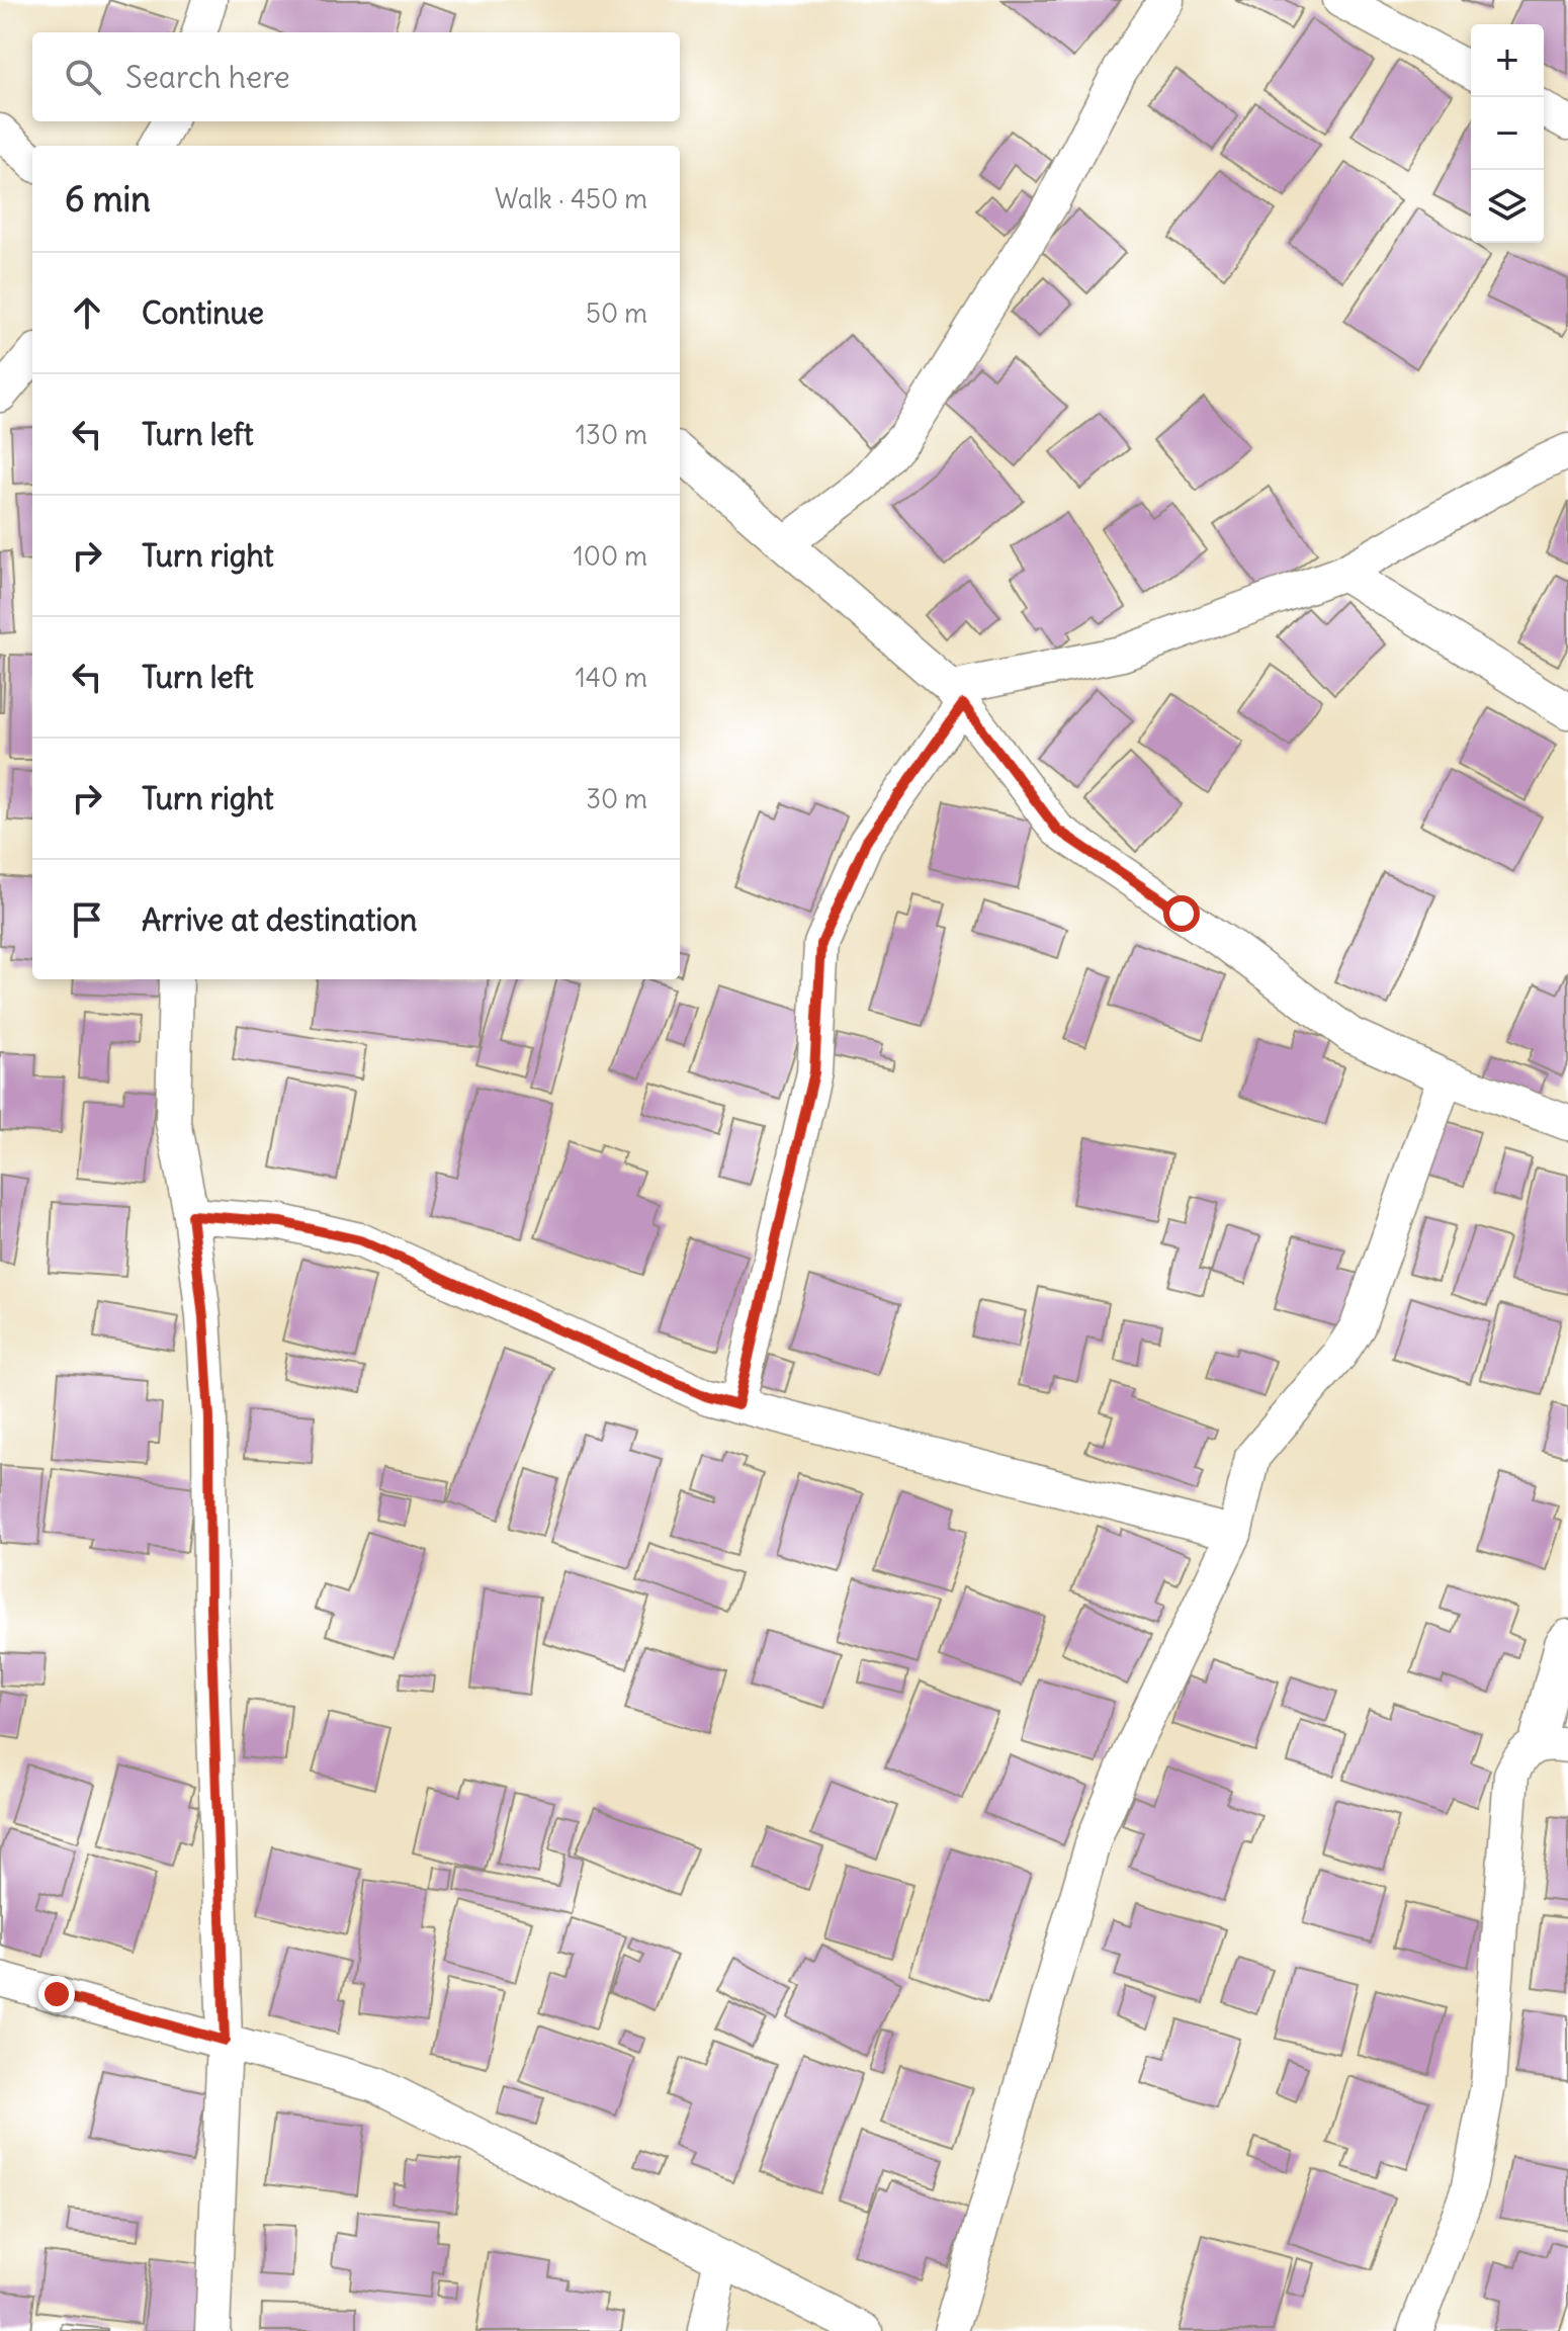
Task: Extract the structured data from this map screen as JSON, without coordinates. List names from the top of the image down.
{
  "page": {
    "map_buttons": ["+", "−"],
    "search": "Search here",
    "heading": ["6 min", "Walk · 450 m"],
    "list": [
      ["Continue", "50 m"],
      ["Turn left", "130 m"],
      ["Turn right", "100 m"],
      ["Turn left", "140 m"],
      ["Turn right", "30 m"],
      "Arrive at destination"
    ]
  }
}
